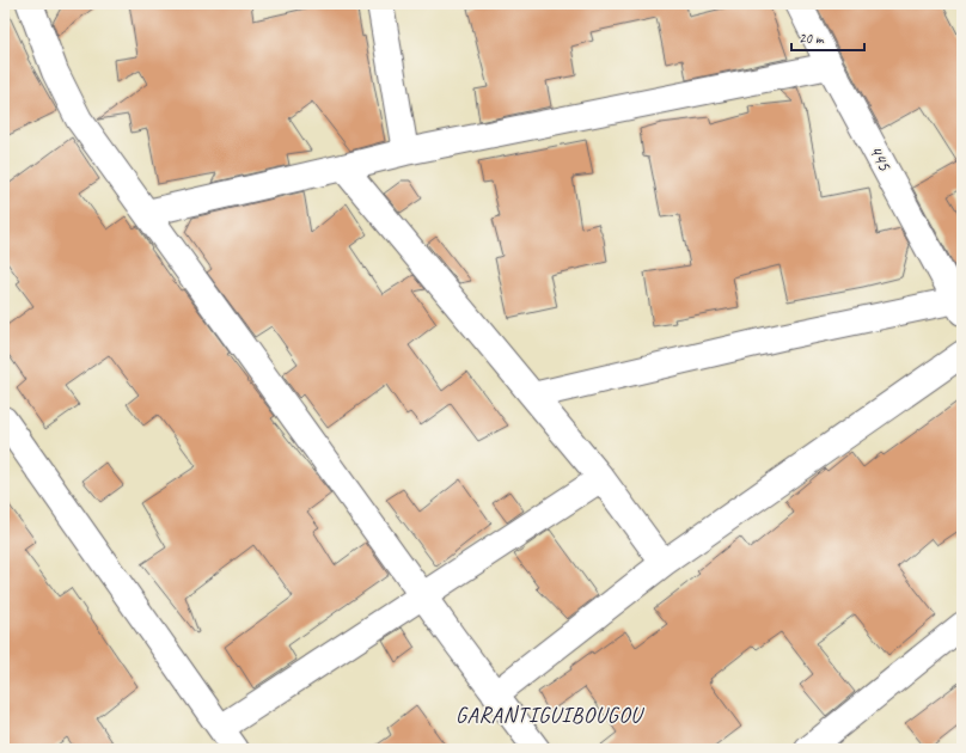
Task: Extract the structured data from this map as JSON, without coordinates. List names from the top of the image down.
{
  "streets": {
    "street": ["445"]
  },
  "districts": ["GARANTIGUIBOUGOU"],
  "scale_bar": "20 m"
}
